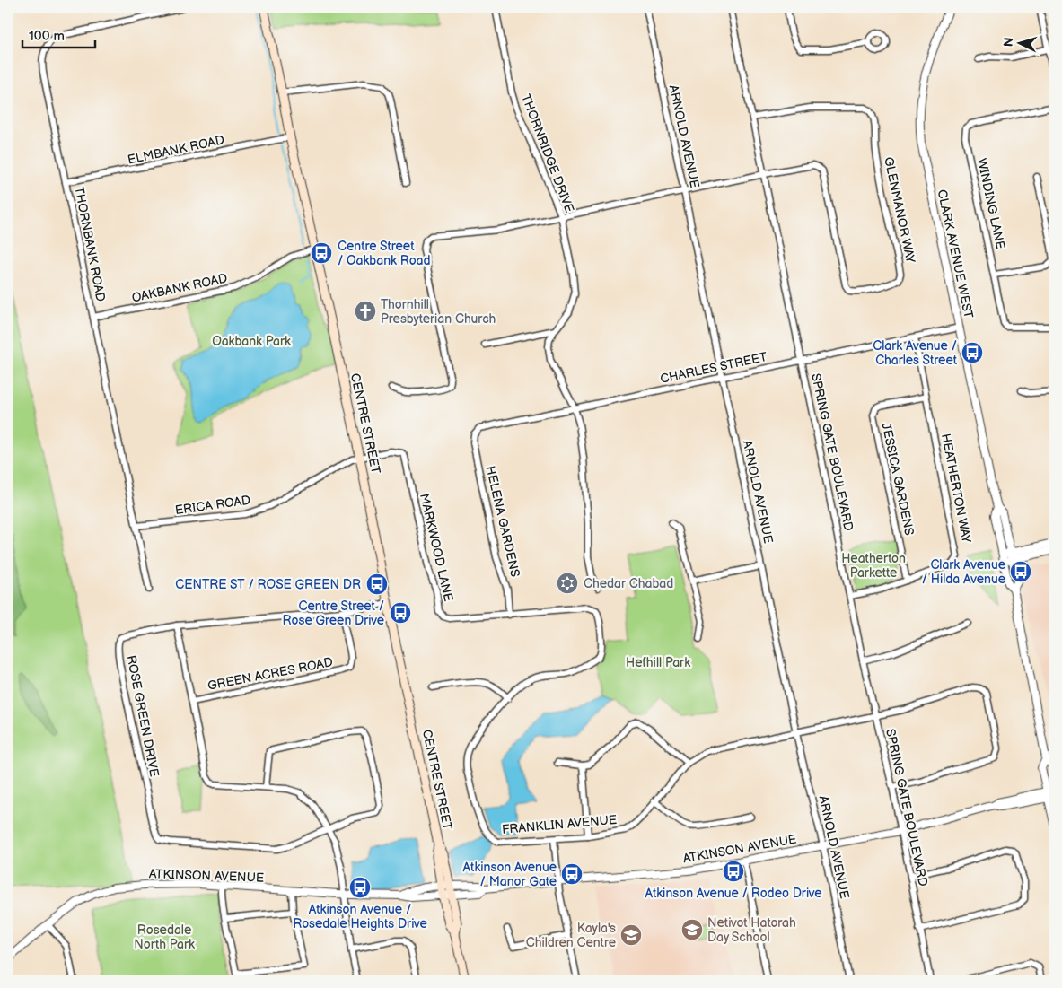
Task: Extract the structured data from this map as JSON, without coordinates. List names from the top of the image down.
{
  "streets": {
    "main road": ["CENTRE STREET"],
    "street": [
      "ARNOLD AVENUE",
      "ELMBANK ROAD",
      "THORNRIDGE DRIVE",
      "WINDING LANE",
      "GLENMANOR WAY",
      "THORNBANK ROAD",
      "CLARK AVENUE WEST",
      "OAKBANK ROAD",
      "CHARLES STREET",
      "SPRING GATE BOULEVARD",
      "JESSICA GARDENS",
      "HEATHERTON WAY",
      "ERICA ROAD",
      "HELENA GARDENS",
      "MARKWOOD LANE",
      "GREEN ACRES ROAD",
      "ROSE GREEN DRIVE",
      "FRANKLIN AVENUE",
      "ATKINSON AVENUE"
    ]
  },
  "crossings": [
    ["ARNOLD AVENUE", "CHARLES STREET"],
    ["ARNOLD AVENUE", "FRANKLIN AVENUE"],
    ["ARNOLD AVENUE", "ATKINSON AVENUE"],
    ["ELMBANK ROAD", "THORNBANK ROAD"],
    ["ELMBANK ROAD", "CENTRE STREET"],
    ["THORNRIDGE DRIVE", "CHARLES STREET"],
    ["GLENMANOR WAY", "SPRING GATE BOULEVARD"],
    ["THORNBANK ROAD", "OAKBANK ROAD"],
    ["THORNBANK ROAD", "ERICA ROAD"],
    ["CLARK AVENUE WEST", "CHARLES STREET"],
    ["CLARK AVENUE WEST", "ATKINSON AVENUE"],
    ["OAKBANK ROAD", "CENTRE STREET"],
    ["CHARLES STREET", "SPRING GATE BOULEVARD"],
    ["CHARLES STREET", "HEATHERTON WAY"],
    ["CHARLES STREET", "HELENA GARDENS"],
    ["CENTRE STREET", "ERICA ROAD"],
    ["CENTRE STREET", "MARKWOOD LANE"],
    ["CENTRE STREET", "ROSE GREEN DRIVE"],
    ["CENTRE STREET", "ATKINSON AVENUE"],
    ["SPRING GATE BOULEVARD", "HEATHERTON WAY"],
    ["SPRING GATE BOULEVARD", "FRANKLIN AVENUE"],
    ["SPRING GATE BOULEVARD", "ATKINSON AVENUE"],
    ["JESSICA GARDENS", "HEATHERTON WAY"],
    ["ERICA ROAD", "MARKWOOD LANE"],
    ["HELENA GARDENS", "MARKWOOD LANE"],
    ["MARKWOOD LANE", "FRANKLIN AVENUE"],
    ["GREEN ACRES ROAD", "ROSE GREEN DRIVE"]
  ],
  "parks": [
    "Oakbank Park",
    "Heatherton Parkette",
    "Hefhill Park",
    "Rosedale North Park"
  ],
  "places": {
    "bus stop": [
      "Centre Street / Oakbank Road",
      "Clark Avenue / Charles Street",
      "Clark Avenue / Hilda Avenue",
      "CENTRE ST / ROSE GREEN DR",
      "Centre Street / Rose Green Drive",
      "Atkinson Avenue / Rodeo Drive",
      "Atkinson Avenue / Manor Gate",
      "Atkinson Avenue / Rosedale Heights Drive"
    ],
    "church": ["Thornhill Presbyterian Church"],
    "synagogue": ["Chedar Chabad"],
    "school or university": ["Netivot Hatorah Day School", "Kayla's Children Centre"]
  },
  "scale_bar": "100 m",
  "north": "left"
}
